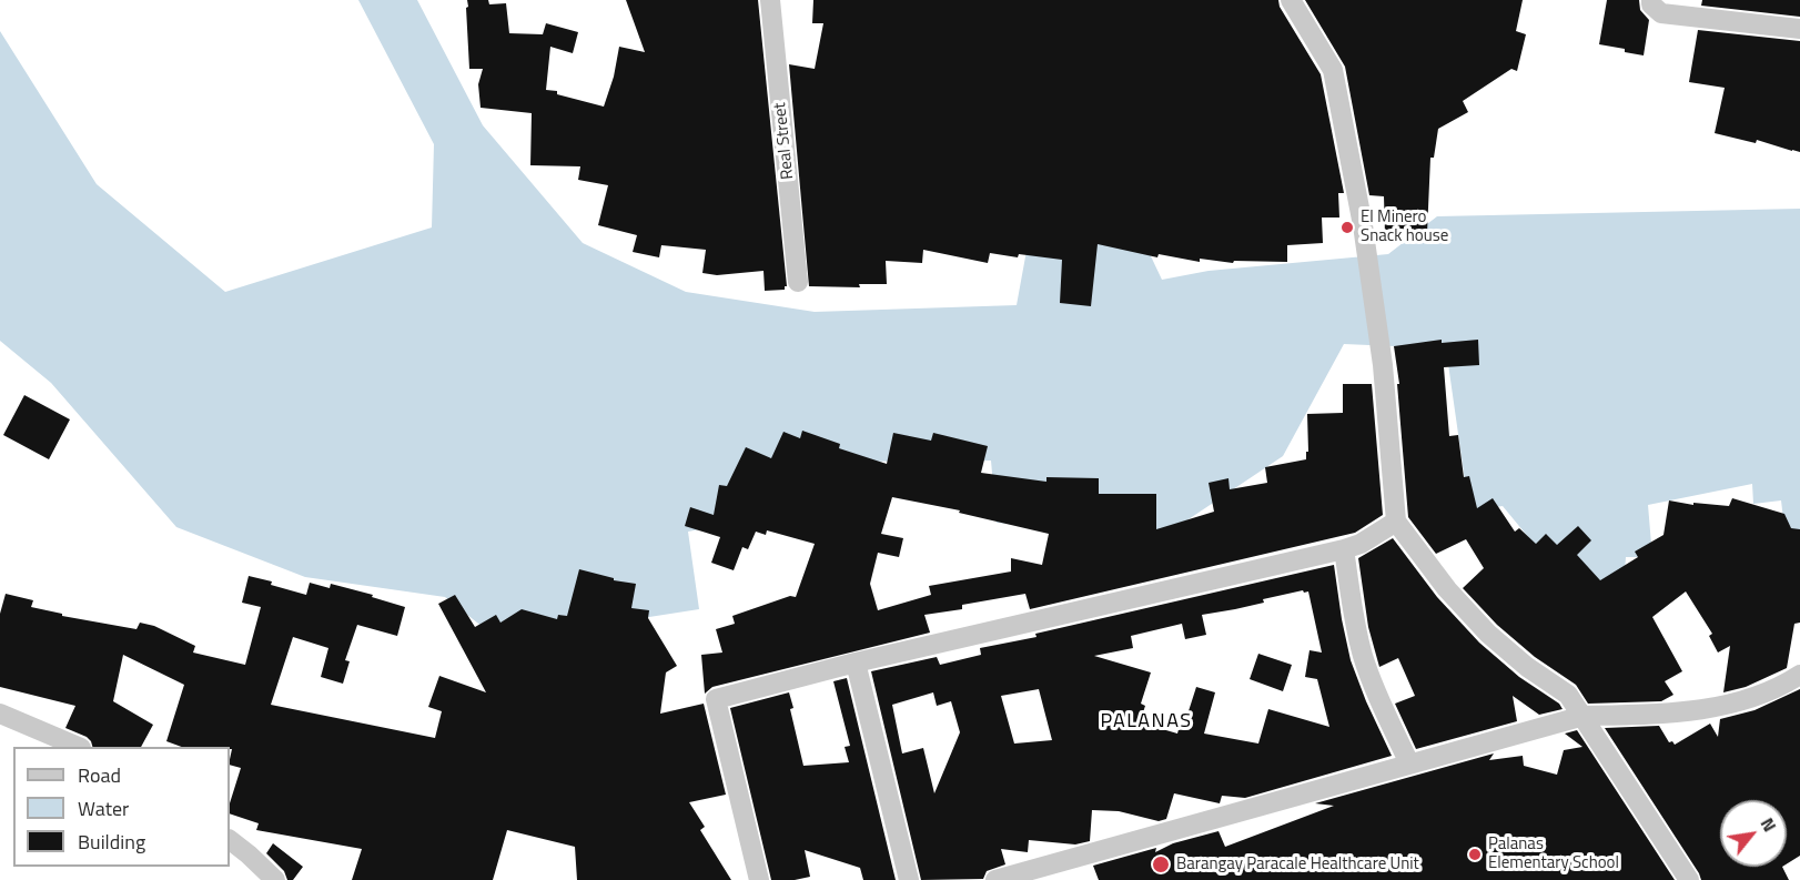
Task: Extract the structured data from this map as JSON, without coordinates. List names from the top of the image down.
{
  "streets": {
    "street": ["Real Street"]
  },
  "districts": ["PALANAS"],
  "places": ["El Minero Snack house", "Palanas Elementary School", "Barangay Paracale Healthcare Unit"],
  "legend": ["Road", "Water", "Building"],
  "north": "top right"
}
